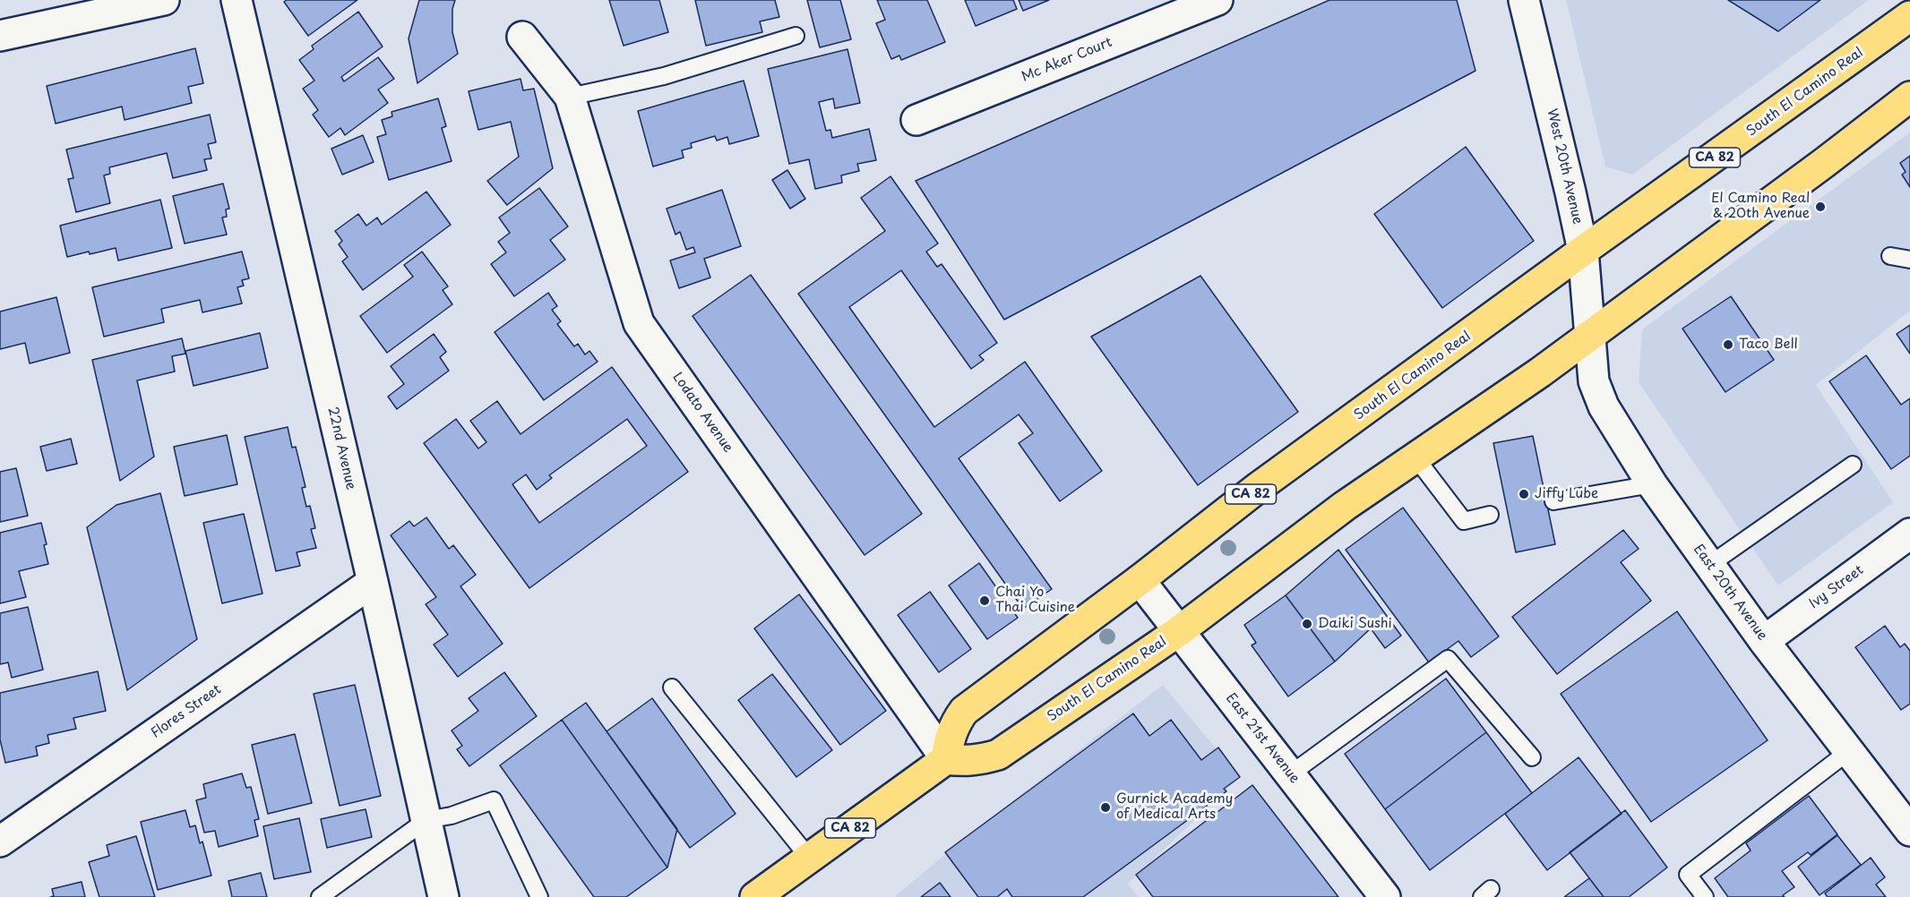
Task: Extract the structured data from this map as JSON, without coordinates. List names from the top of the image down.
{
  "streets": {
    "main road": ["South El Camino Real", "CA 82"],
    "street": [
      "Mc Aker Court",
      "West 20th Avenue",
      "Lodato Avenue",
      "22nd Avenue",
      "Ivy Street",
      "East 20th Avenue",
      "Flores Street",
      "East 21st Avenue"
    ]
  },
  "crossings": [
    ["South El Camino Real", "CA 82"],
    ["South El Camino Real", "West 20th Avenue"],
    ["South El Camino Real", "Lodato Avenue"],
    ["South El Camino Real", "East 20th Avenue"],
    ["South El Camino Real", "East 21st Avenue"],
    ["CA 82", "Lodato Avenue"],
    ["West 20th Avenue", "East 20th Avenue"],
    ["22nd Avenue", "Flores Street"],
    ["Ivy Street", "East 20th Avenue"]
  ],
  "places": [
    "El Camino Real & 20th Avenue",
    "Taco Bell",
    "Jiffy Lube",
    "Chai Yo Thai Cuisine",
    "Daiki Sushi",
    "Gurnick Academy of Medical Arts"
  ]
}
